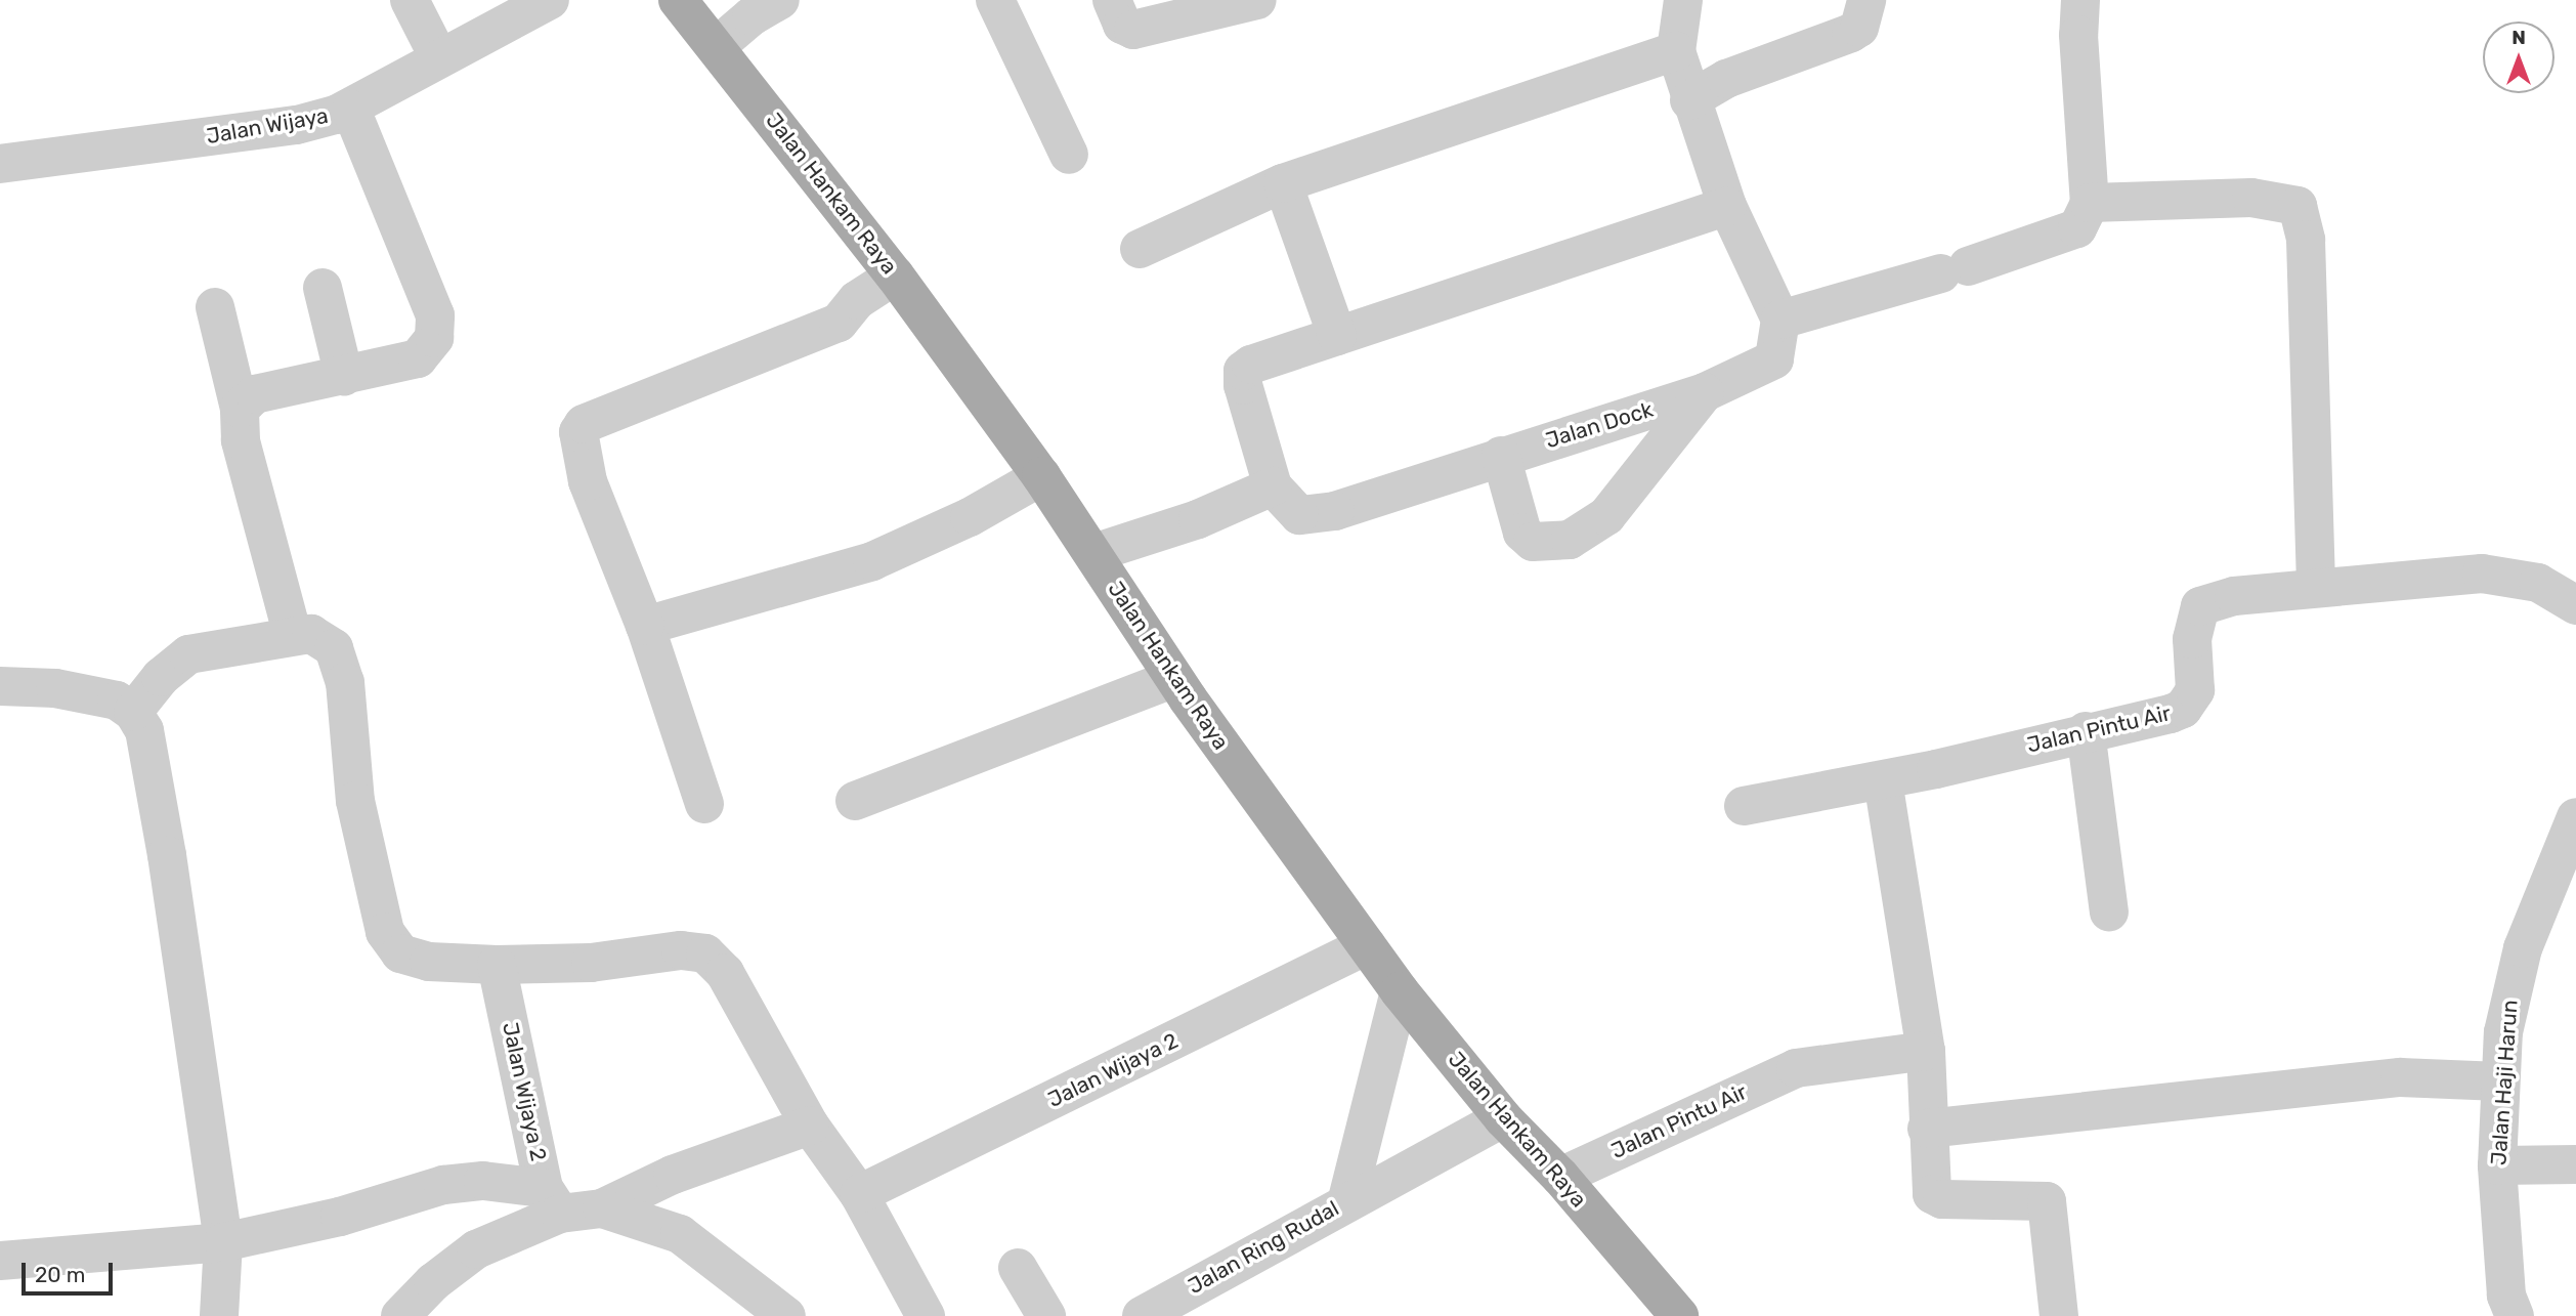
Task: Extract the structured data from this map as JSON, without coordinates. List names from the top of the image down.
{
  "streets": {
    "main road": ["Jalan Hankam Raya"],
    "street": [
      "Jalan Wijaya",
      "Jalan Dock",
      "Jalan Pintu Air",
      "Jalan Wijaya 2",
      "Jalan Haji Harun",
      "Jalan Ring Rudal"
    ]
  },
  "crossings": [
    ["Jalan Hankam Raya", "Jalan Pintu Air"],
    ["Jalan Hankam Raya", "Jalan Wijaya 2"],
    ["Jalan Hankam Raya", "Jalan Ring Rudal"]
  ],
  "scale_bar": "20 m",
  "north": "top"
}
